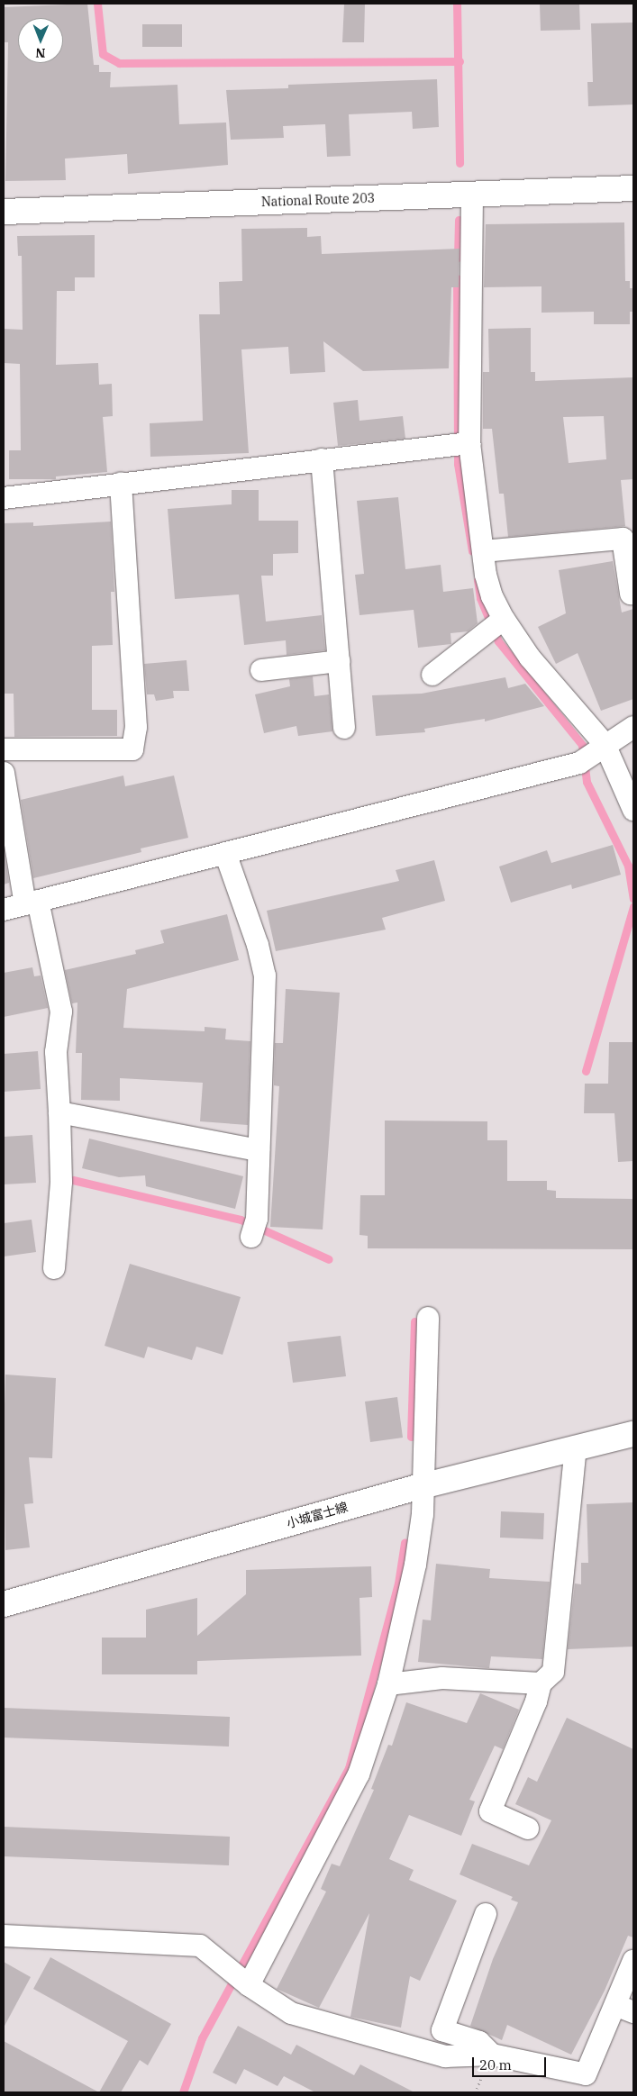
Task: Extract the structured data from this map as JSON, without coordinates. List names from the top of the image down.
{
  "streets": {
    "main road": ["National Route 203", "小城富士線"]
  },
  "scale_bar": "20 m",
  "north": "bottom"
}
